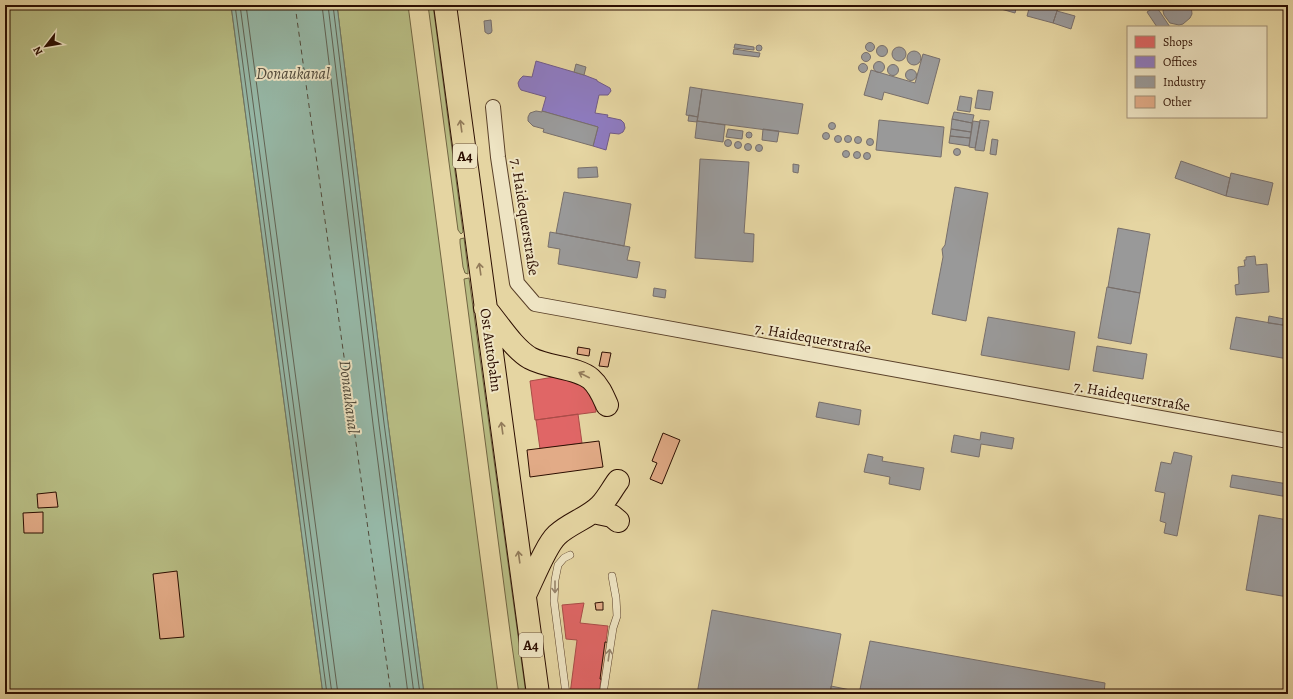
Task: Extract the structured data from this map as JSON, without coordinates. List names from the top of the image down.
{
  "streets": {
    "highway": ["A4", "Ost Autobahn"],
    "street": ["7. Haidequerstraße"]
  },
  "one_way": ["Ost Autobahn"],
  "water": ["Donaukanal"],
  "legend": [
    "Shops",
    "Offices",
    "Industry",
    "Other"
  ],
  "north": "bottom left"
}
